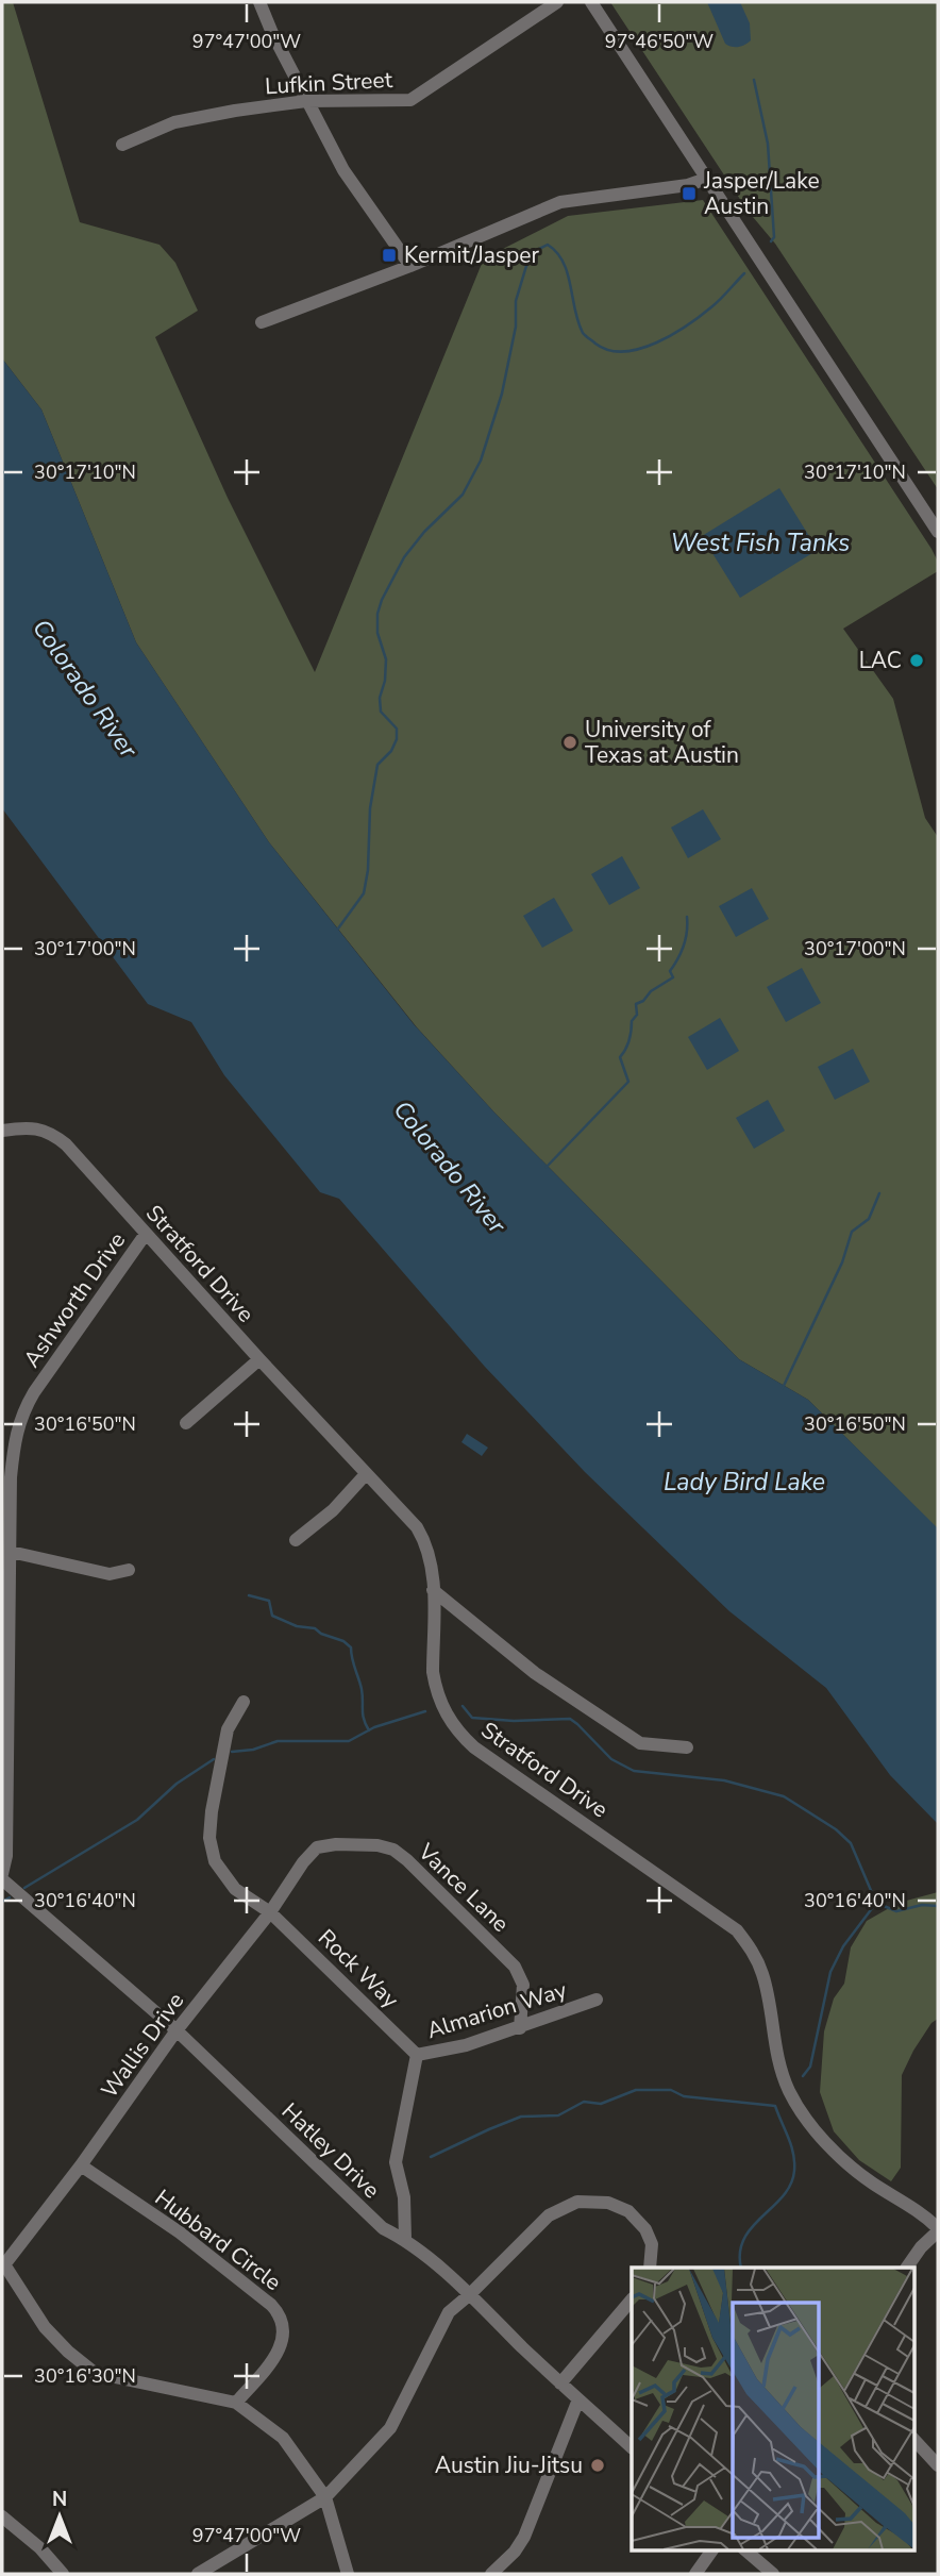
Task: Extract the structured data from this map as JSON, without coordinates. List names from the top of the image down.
{
  "streets": {
    "street": [
      "Lufkin Street",
      "Stratford Drive",
      "Ashworth Drive",
      "Vance Lane",
      "Rock Way",
      "Almarion Way",
      "Wallis Drive",
      "Hatley Drive",
      "Hubbard Circle"
    ]
  },
  "crossings": [
    ["Stratford Drive", "Ashworth Drive"],
    ["Ashworth Drive", "Hatley Drive"],
    ["Vance Lane", "Almarion Way"],
    ["Vance Lane", "Wallis Drive"],
    ["Rock Way", "Almarion Way"],
    ["Rock Way", "Wallis Drive"],
    ["Almarion Way", "Hatley Drive"],
    ["Wallis Drive", "Hatley Drive"],
    ["Wallis Drive", "Hubbard Circle"]
  ],
  "water": ["West Fish Tanks", "Colorado River", "Lady Bird Lake"],
  "places": {
    "transit": ["Jasper/Lake Austin", "Kermit/Jasper"],
    "other": ["LAC", "University of Texas at Austin", "Austin Jiu-Jitsu"]
  },
  "north": "top",
  "coordinates": [
    "97°47'00\"W",
    "97°46'50\"W",
    "30°17'10\"N",
    "30°17'00\"N",
    "30°16'50\"N",
    "30°16'40\"N",
    "30°16'30\"N"
  ]
}
